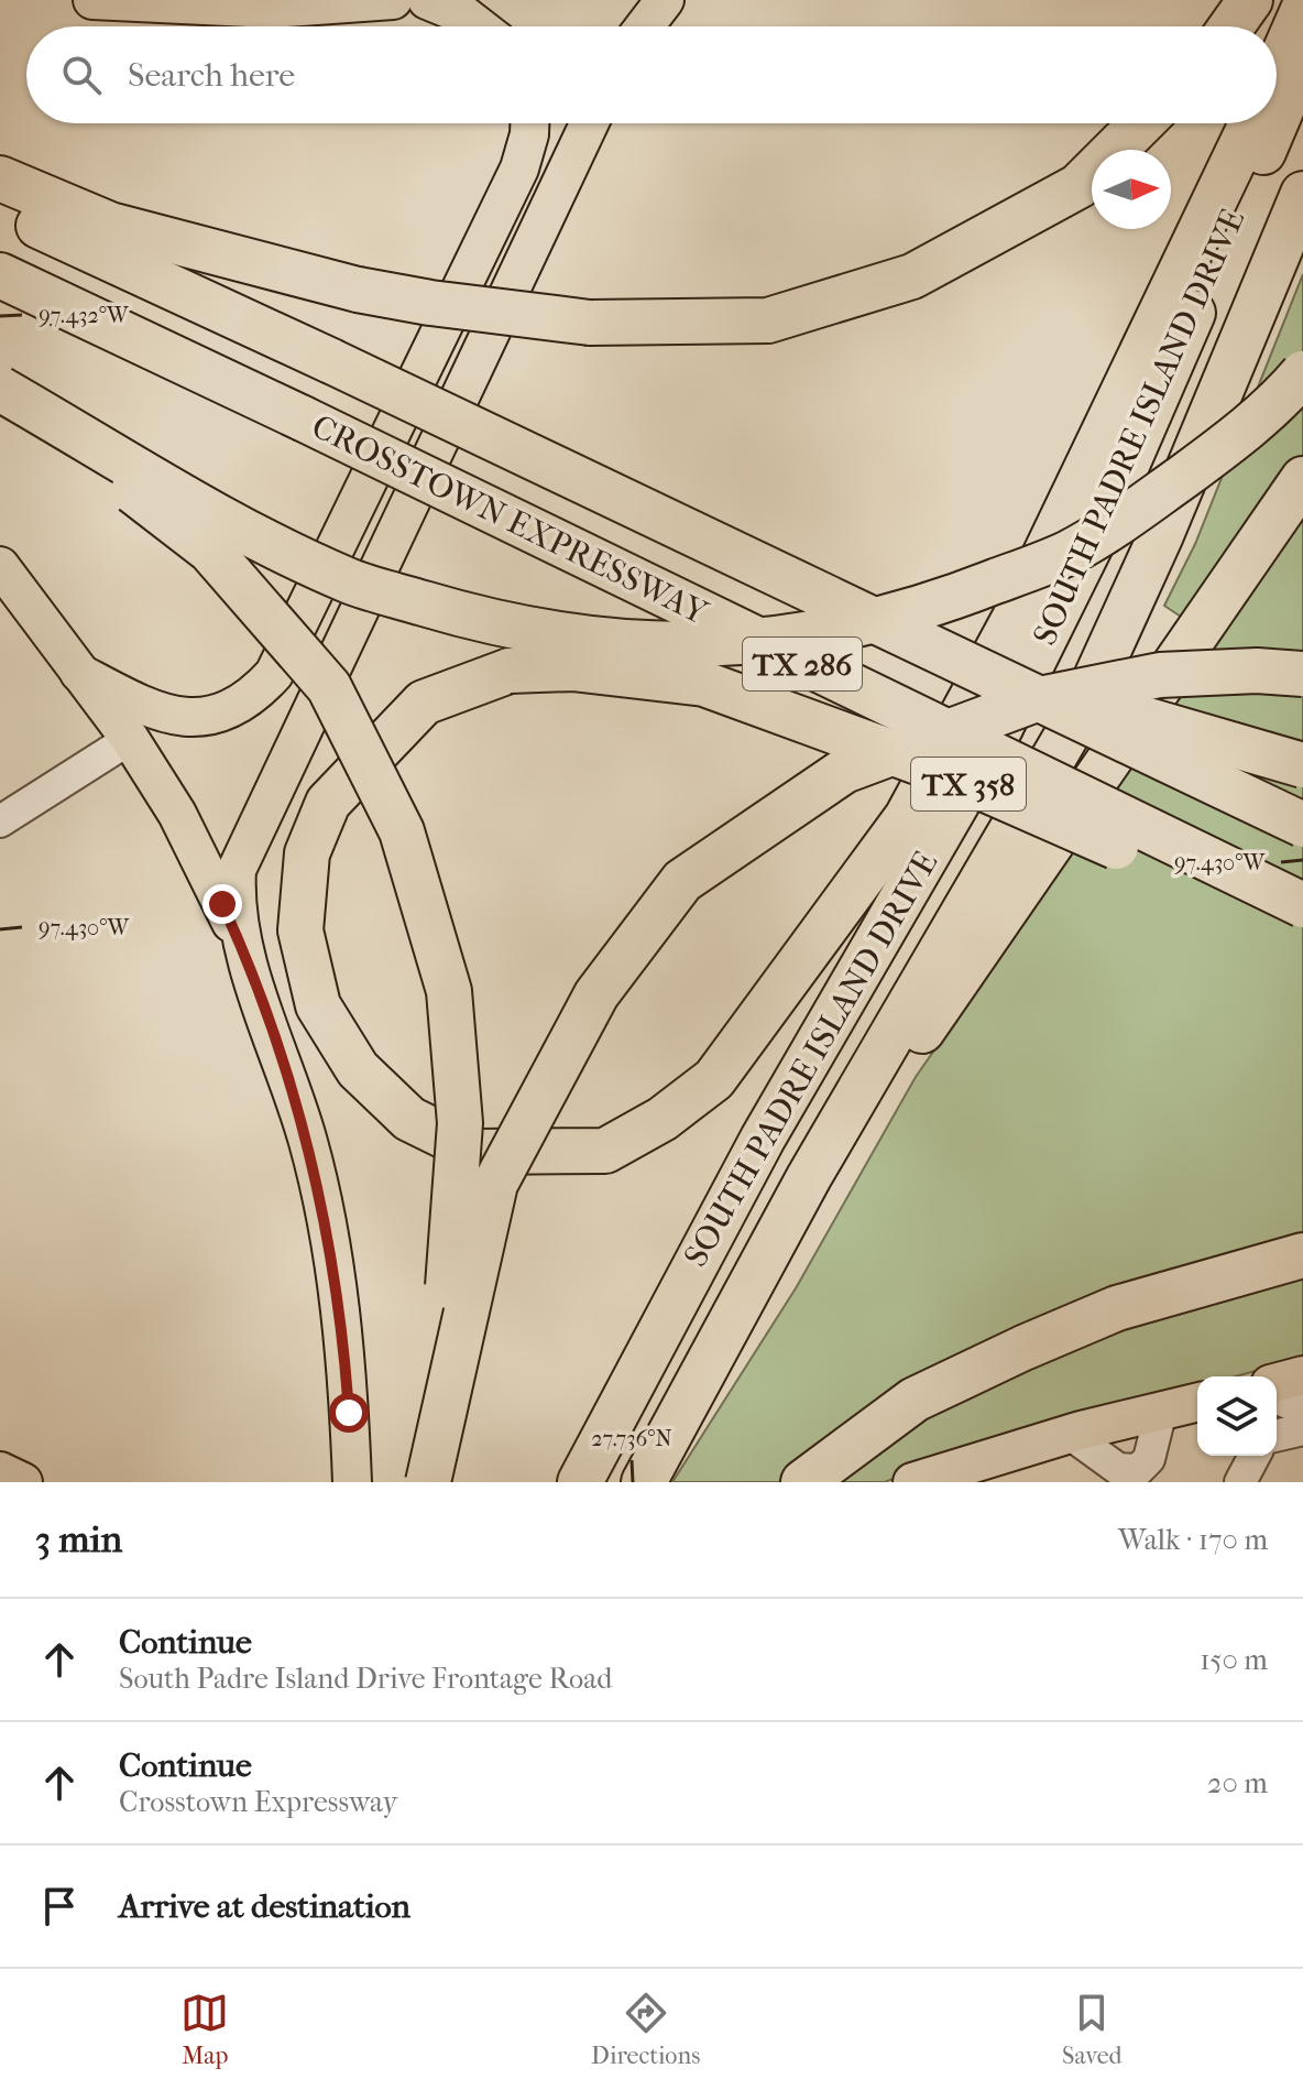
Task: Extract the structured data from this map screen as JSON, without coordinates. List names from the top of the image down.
{
  "streets": {
    "highway": [
      "SOUTH PADRE ISLAND DRIVE",
      "CROSSTOWN EXPRESSWAY",
      "TX 286",
      "TX 358"
    ]
  },
  "north": "right",
  "page": {
    "search": "Search here",
    "heading": ["3 min", "Walk · 170 m"],
    "list": [
      ["Continue", "South Padre Island Drive Frontage Road", "150 m"],
      ["Continue", "Crosstown Expressway", "20 m"],
      "Arrive at destination"
    ],
    "nav": ["Map", "Directions", "Saved"]
  },
  "coordinates": ["97.432°W", "97.430°W", "27.736°N"]
}
